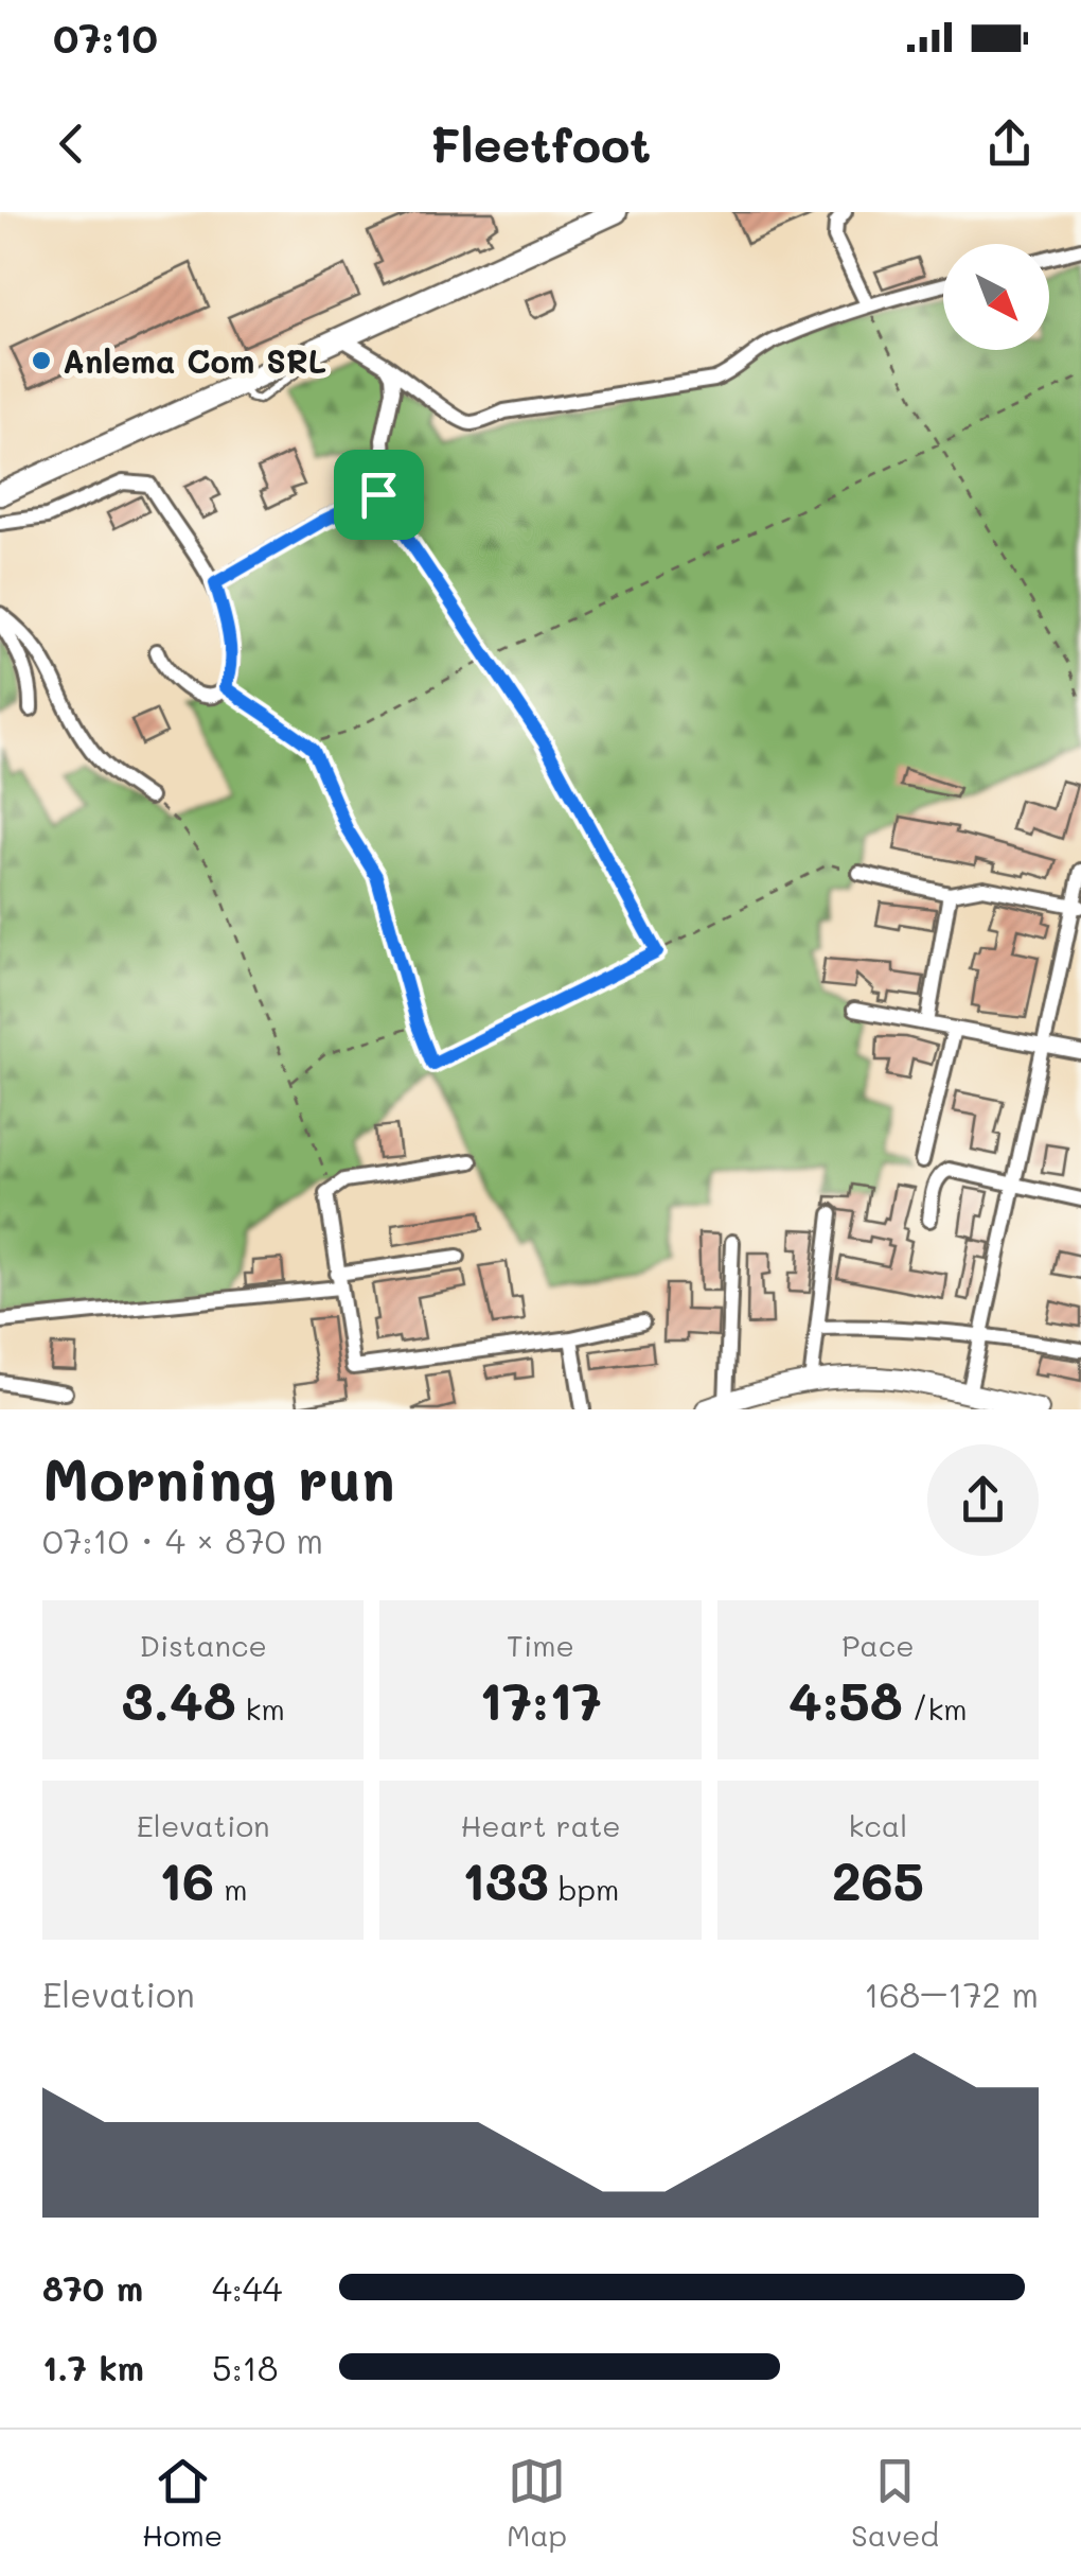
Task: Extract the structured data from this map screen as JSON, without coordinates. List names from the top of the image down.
{
  "places": ["Anlema Com SRL"],
  "north": "bottom right",
  "page": {
    "status": "07:10",
    "header": "Fleetfoot",
    "heading": ["Morning run", "07:10 · 4 × 870 m"],
    "stats": [
      ["Distance", "3.48 km"],
      ["Time", "17:17"],
      ["Pace", "4:58 /km"],
      ["Elevation", "16 m"],
      ["Heart rate", "133 bpm"],
      ["kcal", "265"]
    ],
    "chart": ["Elevation", "168–172 m"],
    "list": [
      {
        "name": "870 m",
        "note": "4:44"
      },
      {
        "name": "1.7 km",
        "note": "5:18"
      }
    ],
    "tabs": ["Home", "Map", "Saved"]
  }
}
